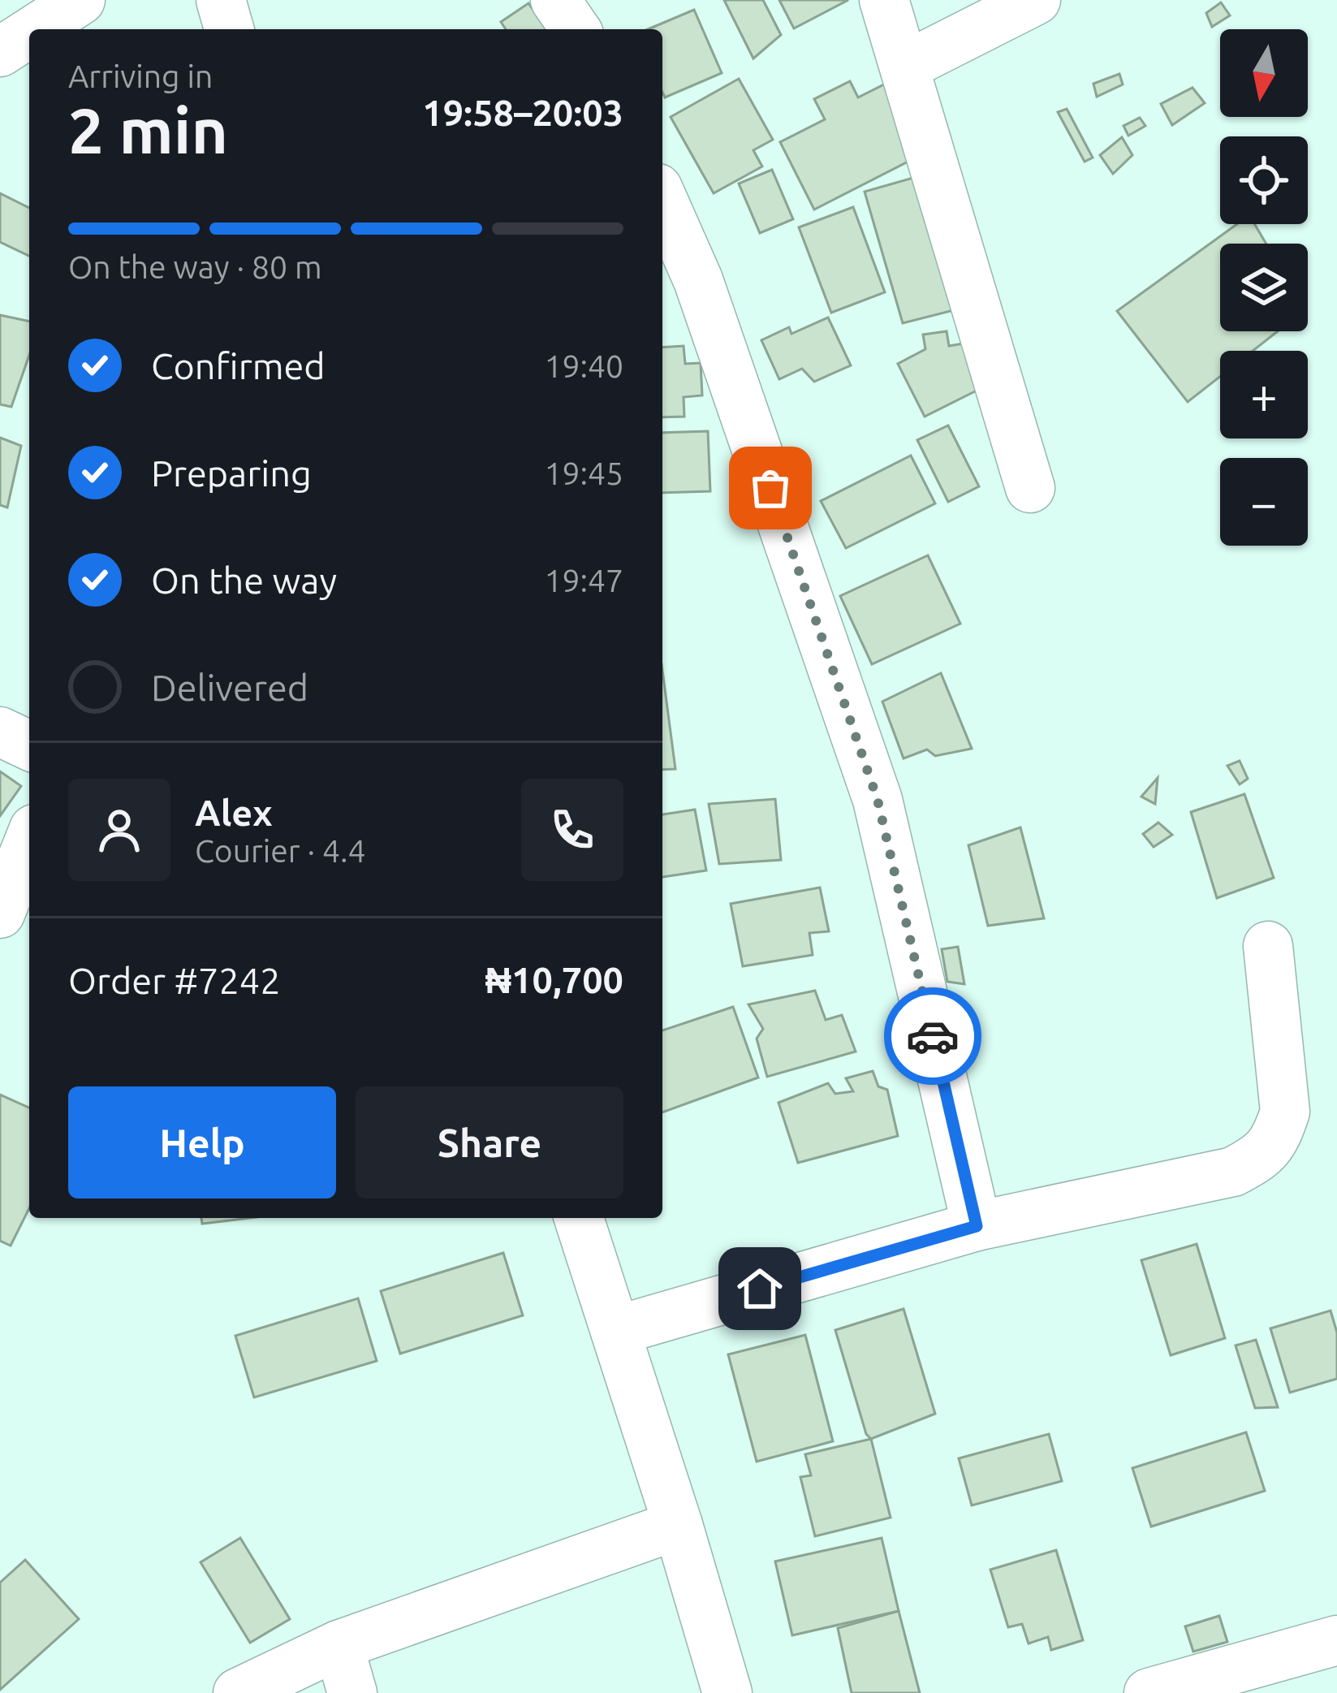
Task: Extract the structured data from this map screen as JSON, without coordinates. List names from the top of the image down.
{
  "north": "bottom",
  "page": {
    "map_buttons": ["+", "−"],
    "heading": ["2 min", "Arriving in", "19:58–20:03"],
    "panel": [
      "Alex",
      "Courier · 4.4",
      "Order #7242",
      "₦10,700"
    ],
    "bar": "On the way · 80 m",
    "list": [
      ["Confirmed", "19:40"],
      ["Preparing", "19:45"],
      ["On the way", "19:47"],
      "Delivered"
    ],
    "buttons": ["Help", "Share"]
  }
}
